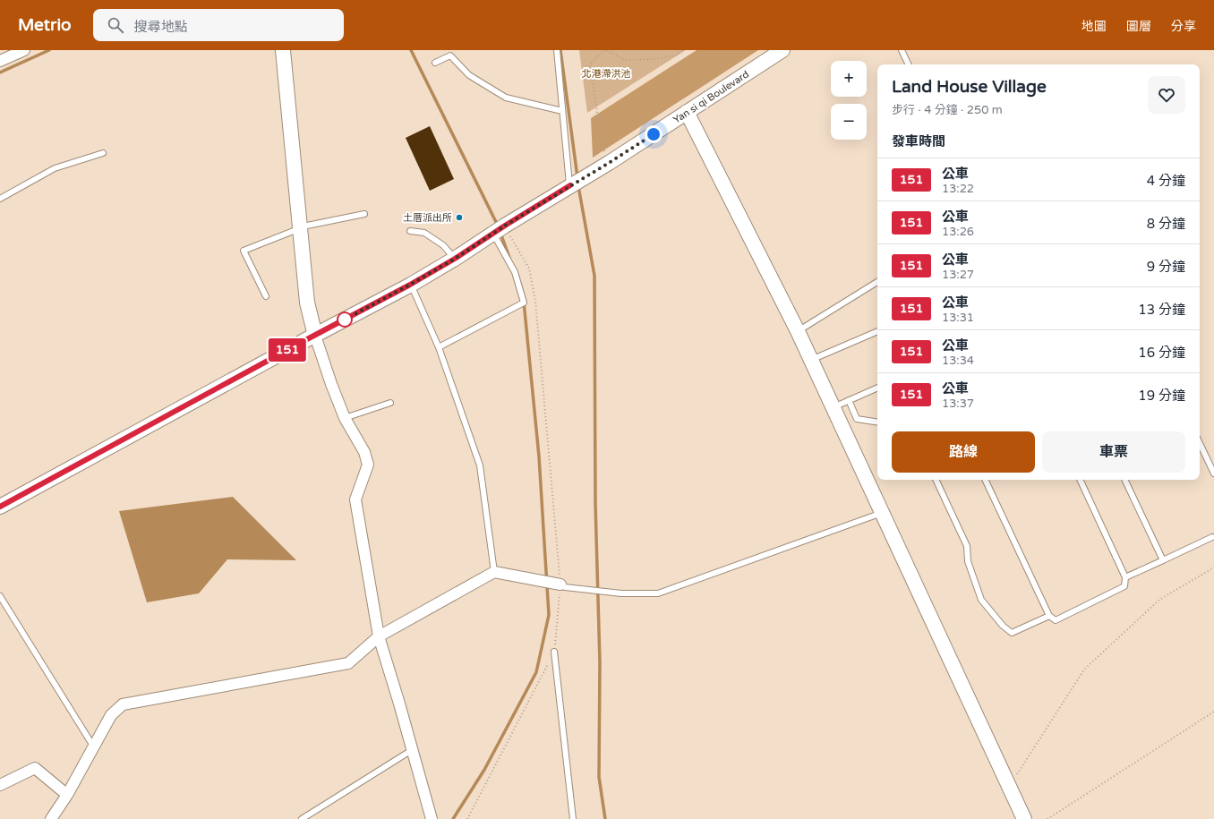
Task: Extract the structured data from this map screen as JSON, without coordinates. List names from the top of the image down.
{
  "streets": {
    "street": ["Yan si qi Boulevard"]
  },
  "parks": ["北港滯洪池"],
  "places": ["土厝派出所"],
  "lines": ["bus line 151"],
  "page": {
    "header": "Metrio",
    "search": "搜尋地點",
    "nav": ["地圖", "圖層", "分享"],
    "on_map": "151",
    "map_buttons": ["+", "−"],
    "heading": [
      ["Land House Village", "步行 · 4 分鐘 · 250 m"],
      "發車時間"
    ],
    "list": [
      {
        "mark": "151",
        "name": "公車",
        "note": "13:22",
        "value": "4 分鐘"
      },
      {
        "mark": "151",
        "name": "公車",
        "note": "13:26",
        "value": "8 分鐘"
      },
      {
        "mark": "151",
        "name": "公車",
        "note": "13:27",
        "value": "9 分鐘"
      },
      {
        "mark": "151",
        "name": "公車",
        "note": "13:31",
        "value": "13 分鐘"
      },
      {
        "mark": "151",
        "name": "公車",
        "note": "13:34",
        "value": "16 分鐘"
      },
      {
        "mark": "151",
        "name": "公車",
        "note": "13:37",
        "value": "19 分鐘"
      }
    ],
    "buttons": ["路線", "車票"]
  }
}
